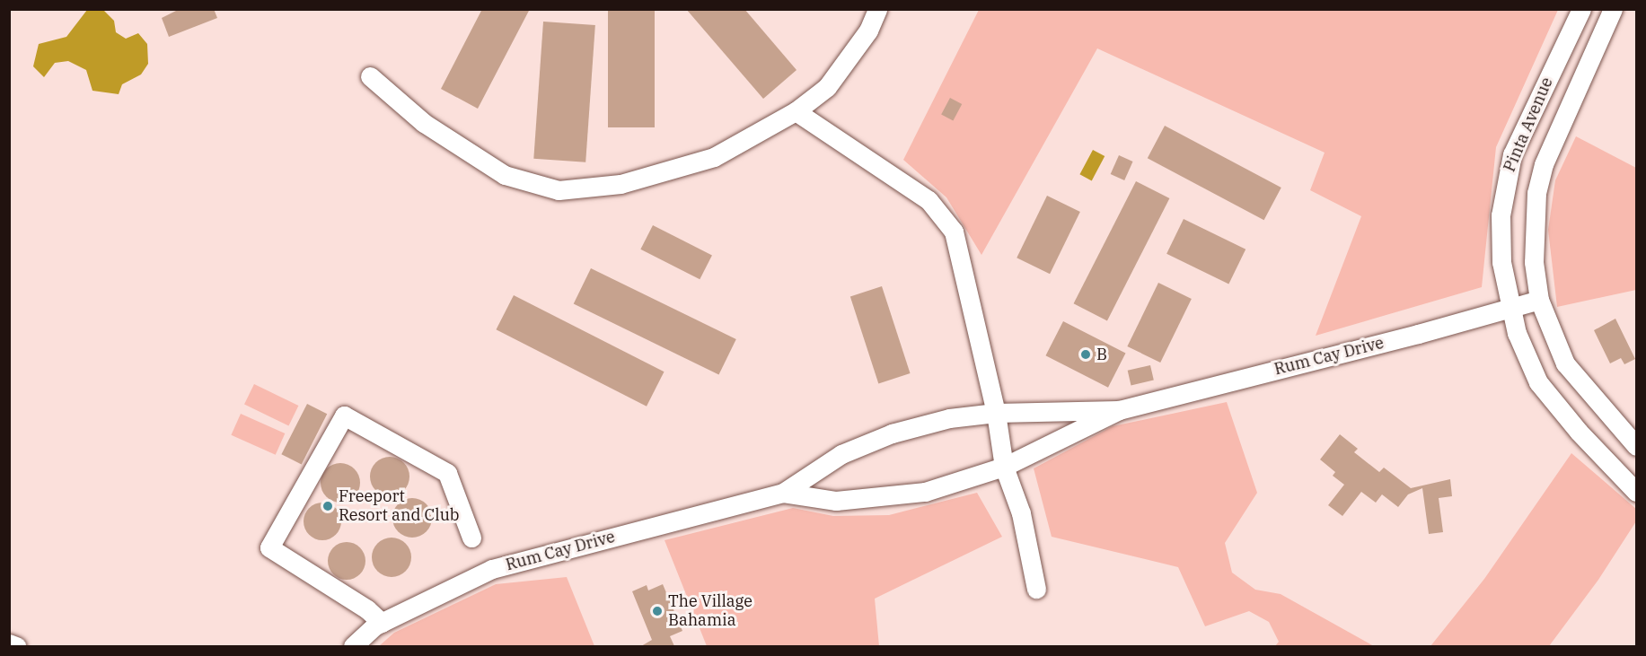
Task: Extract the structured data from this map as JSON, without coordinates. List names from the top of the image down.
{
  "streets": {
    "street": ["Pinta Avenue", "Rum Cay Drive"]
  },
  "crossings": [
    ["Pinta Avenue", "Rum Cay Drive"]
  ],
  "places": ["B", "Freeport Resort and Club", "The Village Bahamia"]
}
